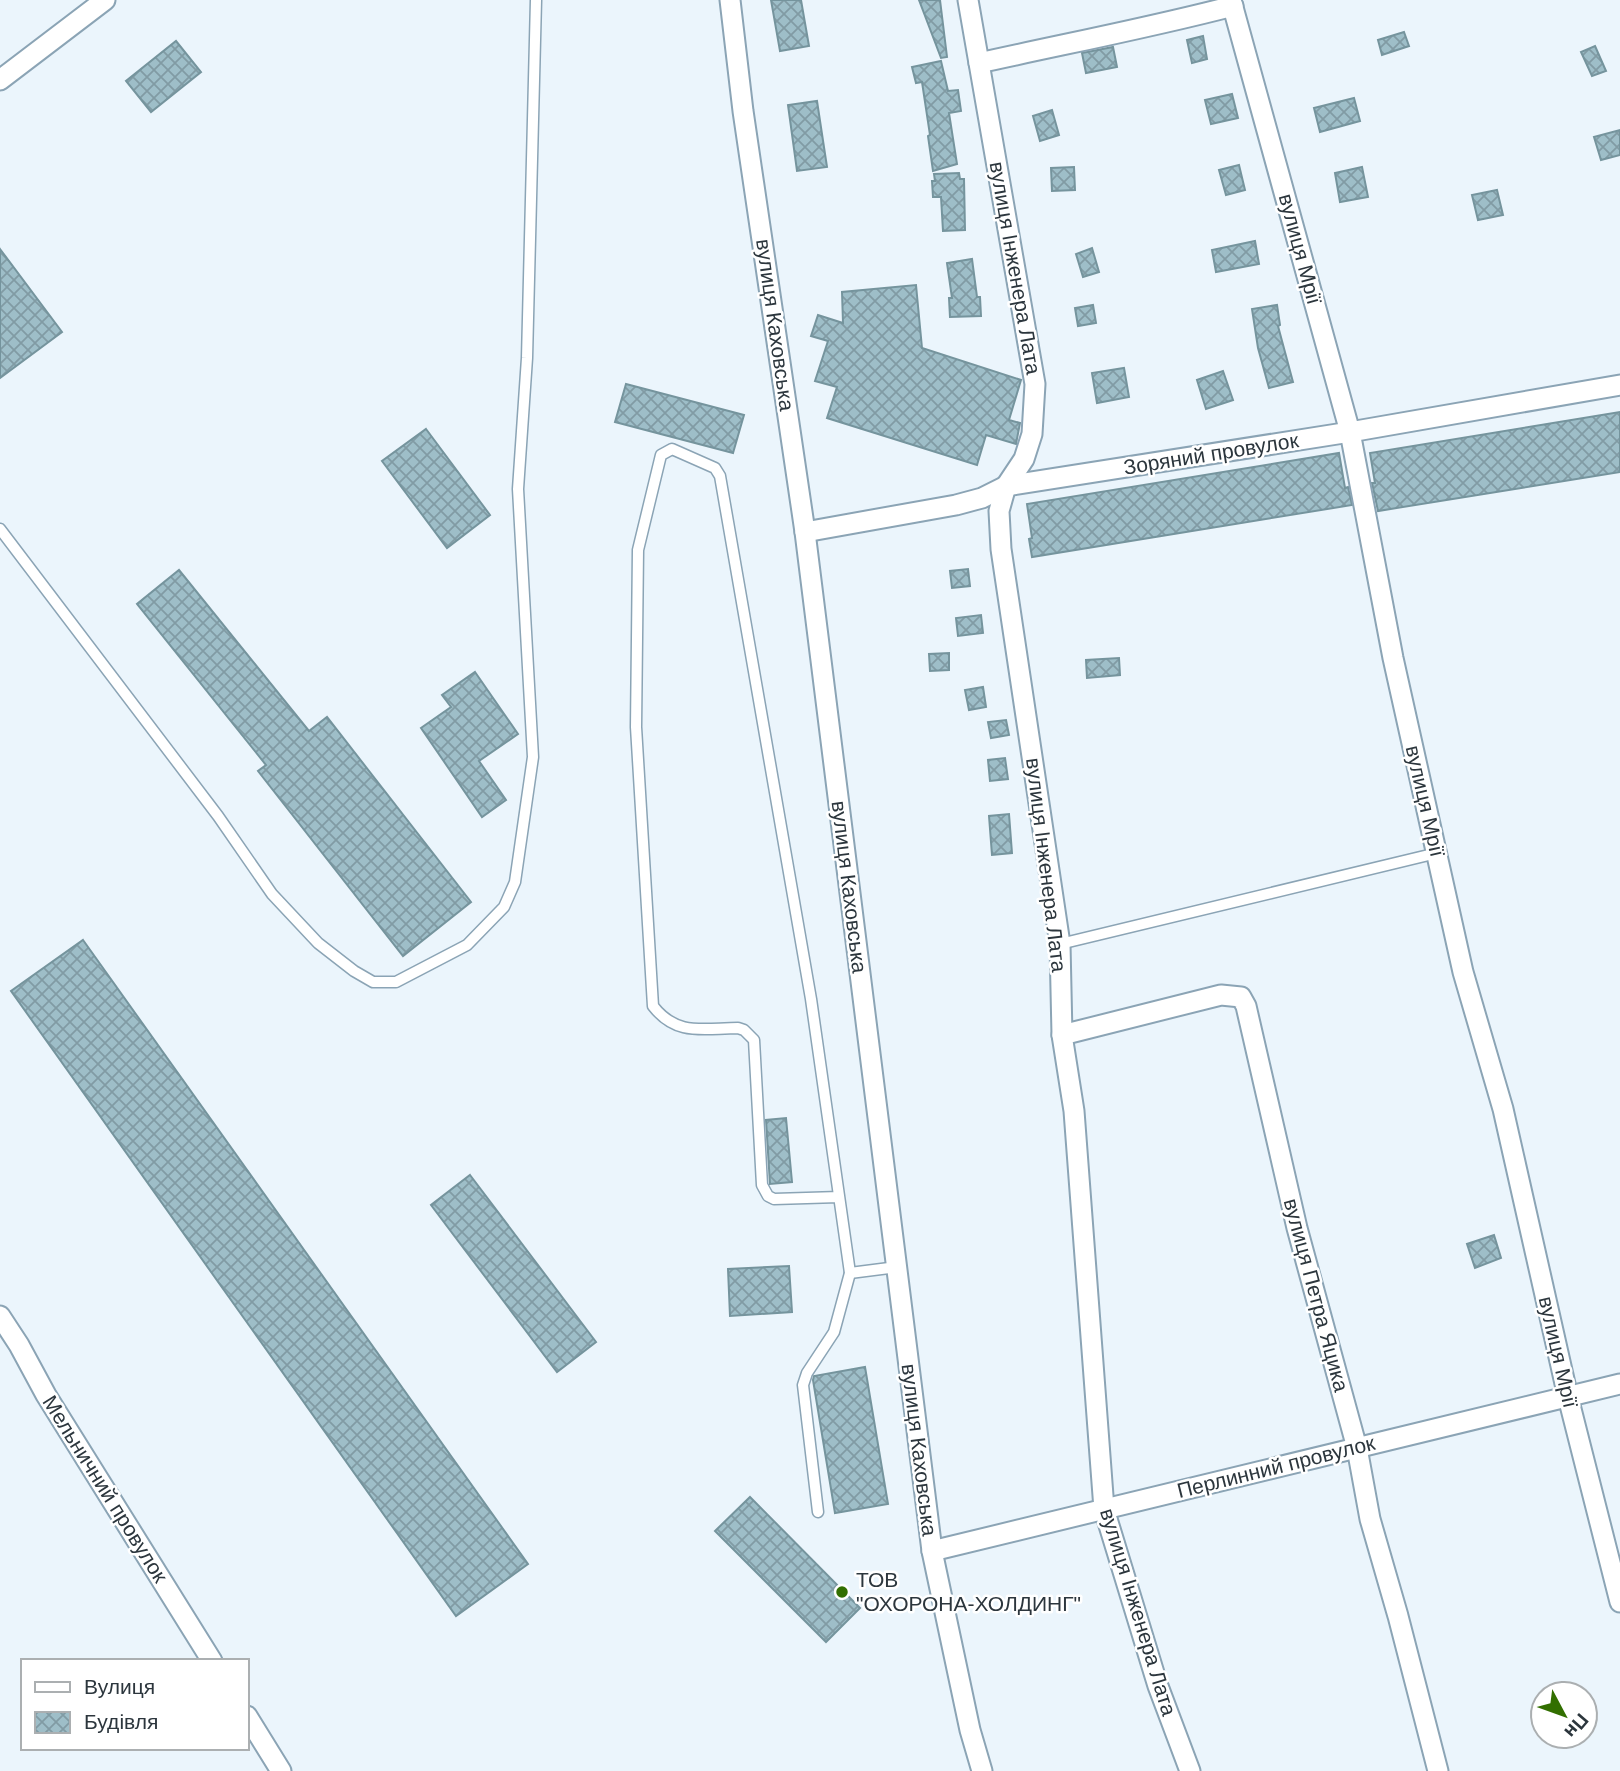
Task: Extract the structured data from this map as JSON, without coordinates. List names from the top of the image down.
{
  "streets": {
    "street": [
      "вулиця Мрії",
      "вулиця Інженера Лата",
      "вулиця Каховська",
      "Зоряний провулок",
      "вулиця Петра Яцика",
      "Перлинний провулок",
      "Мельничний провулок"
    ]
  },
  "crossings": [
    ["вулиця Мрії", "Зоряний провулок"],
    ["вулиця Мрії", "Перлинний провулок"],
    ["вулиця Інженера Лата", "Зоряний провулок"],
    ["вулиця Інженера Лата", "вулиця Петра Яцика"],
    ["вулиця Інженера Лата", "Перлинний провулок"],
    ["вулиця Каховська", "Зоряний провулок"],
    ["вулиця Каховська", "Перлинний провулок"],
    ["вулиця Петра Яцика", "Перлинний провулок"]
  ],
  "places": ["ТОВ \"ОХОРОНА-ХОЛДИНГ\""],
  "legend": ["Вулиця", "Будівля"],
  "north": "bottom right"
}
